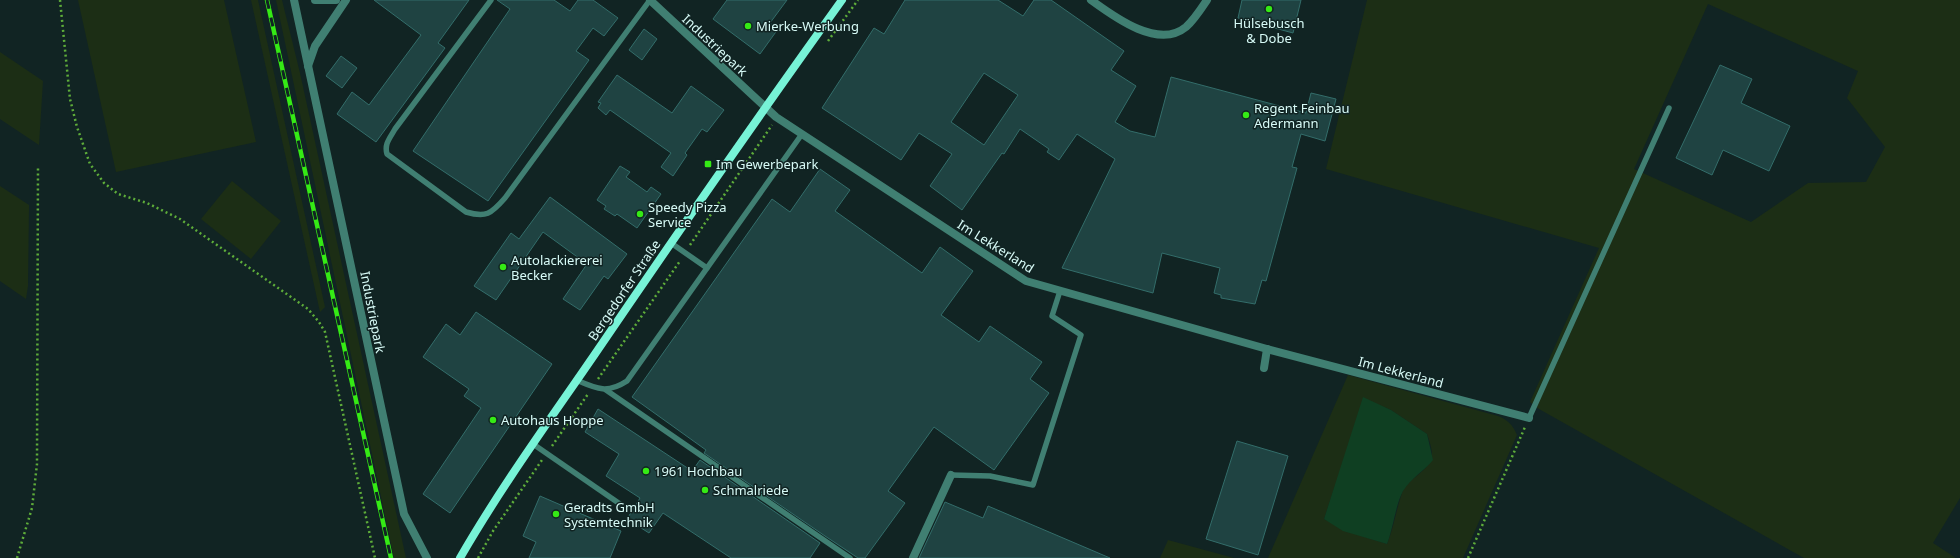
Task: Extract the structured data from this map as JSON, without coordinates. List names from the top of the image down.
{
  "streets": {
    "street": ["Industriepark", "Im Lekkerland", "Bergedorfer Straße"]
  },
  "crossings": [
    ["Industriepark", "Im Lekkerland"],
    ["Industriepark", "Bergedorfer Straße"],
    ["Im Lekkerland", "Bergedorfer Straße"]
  ],
  "places": {
    "other": [
      "Hülsebusch & Dobe",
      "Mierke-Werbung",
      "Regent Feinbau Adermann",
      "Speedy Pizza Service",
      "Autolackiererei Becker",
      "Autohaus Hoppe",
      "1961 Hochbau",
      "Schmalriede",
      "Geradts GmbH Systemtechnik"
    ],
    "transit": ["Im Gewerbepark"]
  }
}
